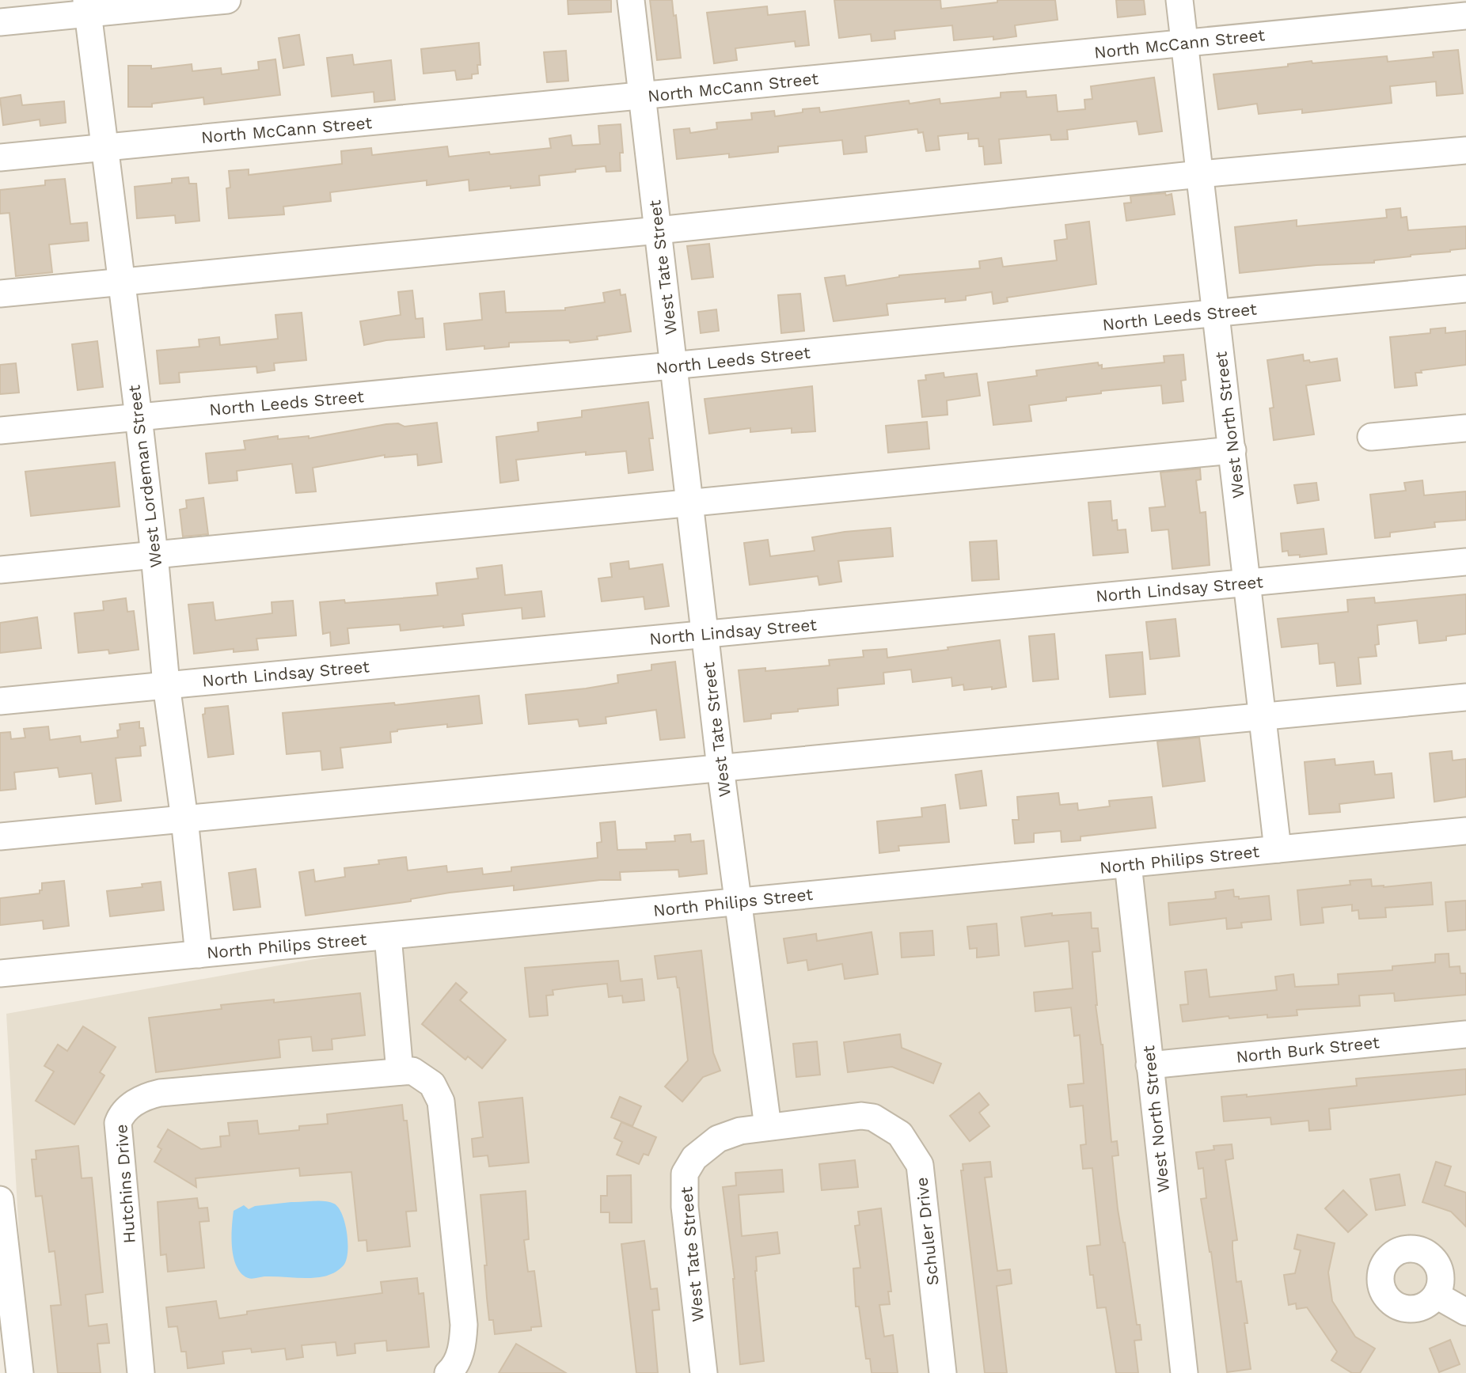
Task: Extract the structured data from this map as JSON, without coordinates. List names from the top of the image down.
{
  "streets": {
    "street": [
      "North McCann Street",
      "West Tate Street",
      "North Leeds Street",
      "West North Street",
      "West Lordeman Street",
      "North Lindsay Street",
      "North Philips Street",
      "North Burk Street",
      "Hutchins Drive",
      "Schuler Drive"
    ]
  },
  "crossings": [
    ["North McCann Street", "West Tate Street"],
    ["North McCann Street", "West North Street"],
    ["North McCann Street", "West Lordeman Street"],
    ["West Tate Street", "North Leeds Street"],
    ["West Tate Street", "North Lindsay Street"],
    ["West Tate Street", "North Philips Street"],
    ["West Tate Street", "Schuler Drive"],
    ["North Leeds Street", "West North Street"],
    ["North Leeds Street", "West Lordeman Street"],
    ["West North Street", "North Lindsay Street"],
    ["West North Street", "North Philips Street"],
    ["West North Street", "North Burk Street"],
    ["West Lordeman Street", "North Lindsay Street"],
    ["West Lordeman Street", "North Philips Street"]
  ]
}
